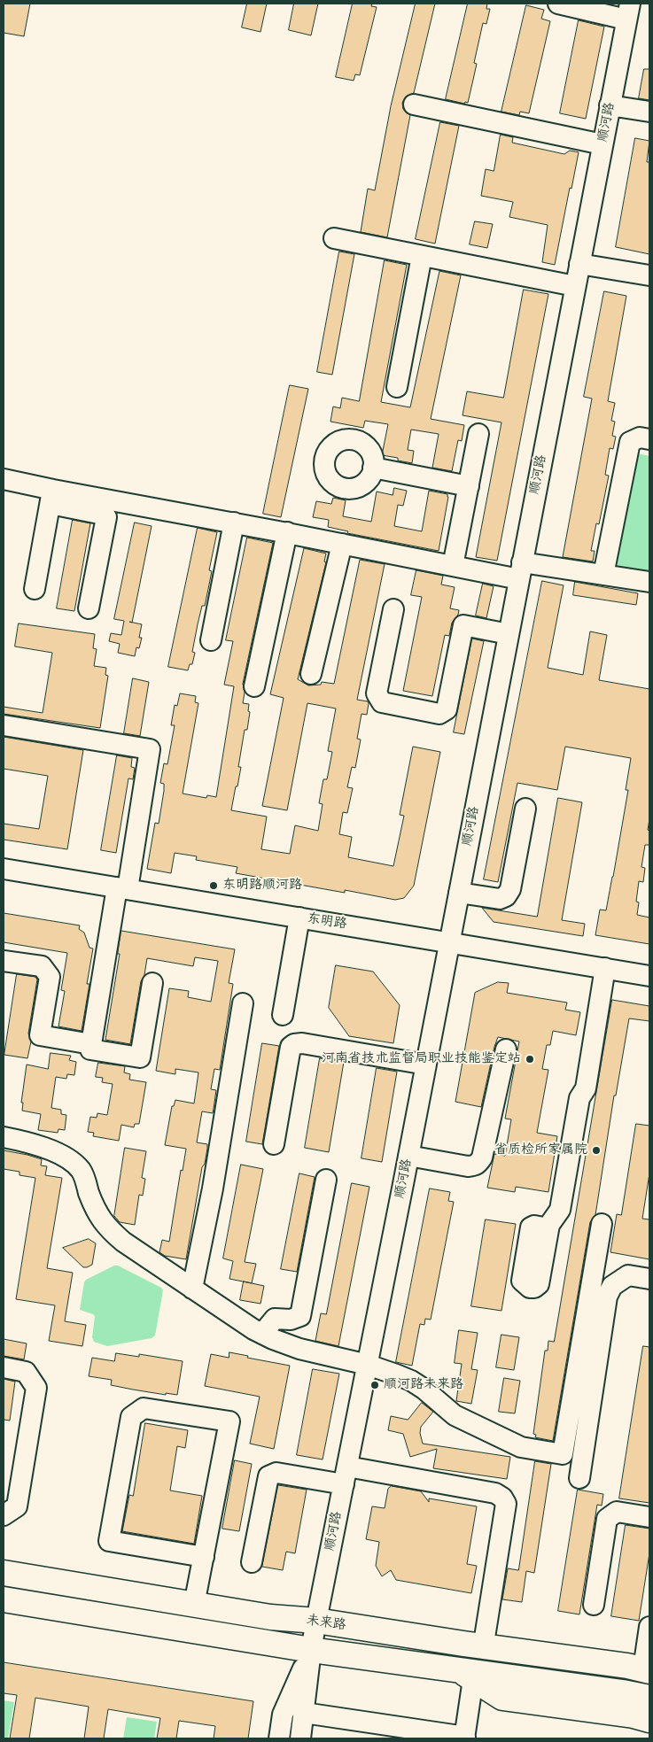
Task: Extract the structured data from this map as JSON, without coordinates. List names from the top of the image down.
{
  "streets": {
    "main road": ["未来路"],
    "street": ["顺河路", "东明路"]
  },
  "crossings": [
    ["顺河路", "东明路"],
    ["顺河路", "未来路"]
  ],
  "places": [
    "东明路顺河路",
    "河南省技术监督局职业技能鉴定站",
    "省质检所家属院",
    "顺河路未来路"
  ]
}
